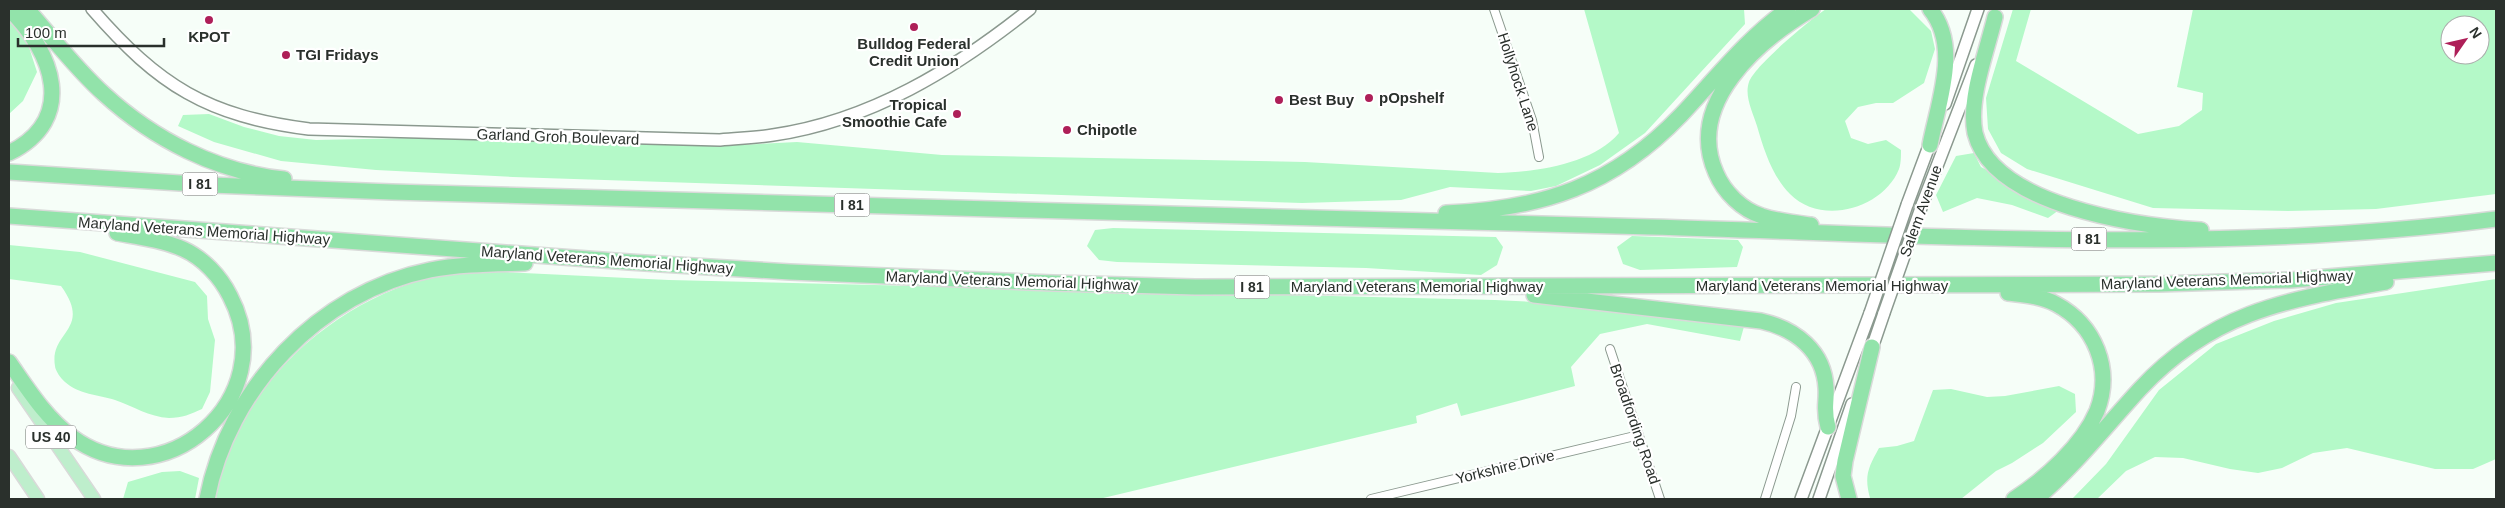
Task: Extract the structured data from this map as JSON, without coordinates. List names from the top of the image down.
{
  "streets": {
    "highway": ["I 81", "Maryland Veterans Memorial Highway"],
    "main road": ["Garland Groh Boulevard", "Salem Avenue", "US 40"],
    "street": ["Hollyhock Lane", "Broadfording Road", "Yorkshire Drive"]
  },
  "crossings": [
    ["Broadfording Road", "Yorkshire Drive"]
  ],
  "places": [
    "KPOT",
    "Bulldog Federal Credit Union",
    "TGI Fridays",
    "pOpshelf",
    "Best Buy",
    "Tropical Smoothie Cafe",
    "Chipotle"
  ],
  "scale_bar": "100 m",
  "north": "top right"
}
